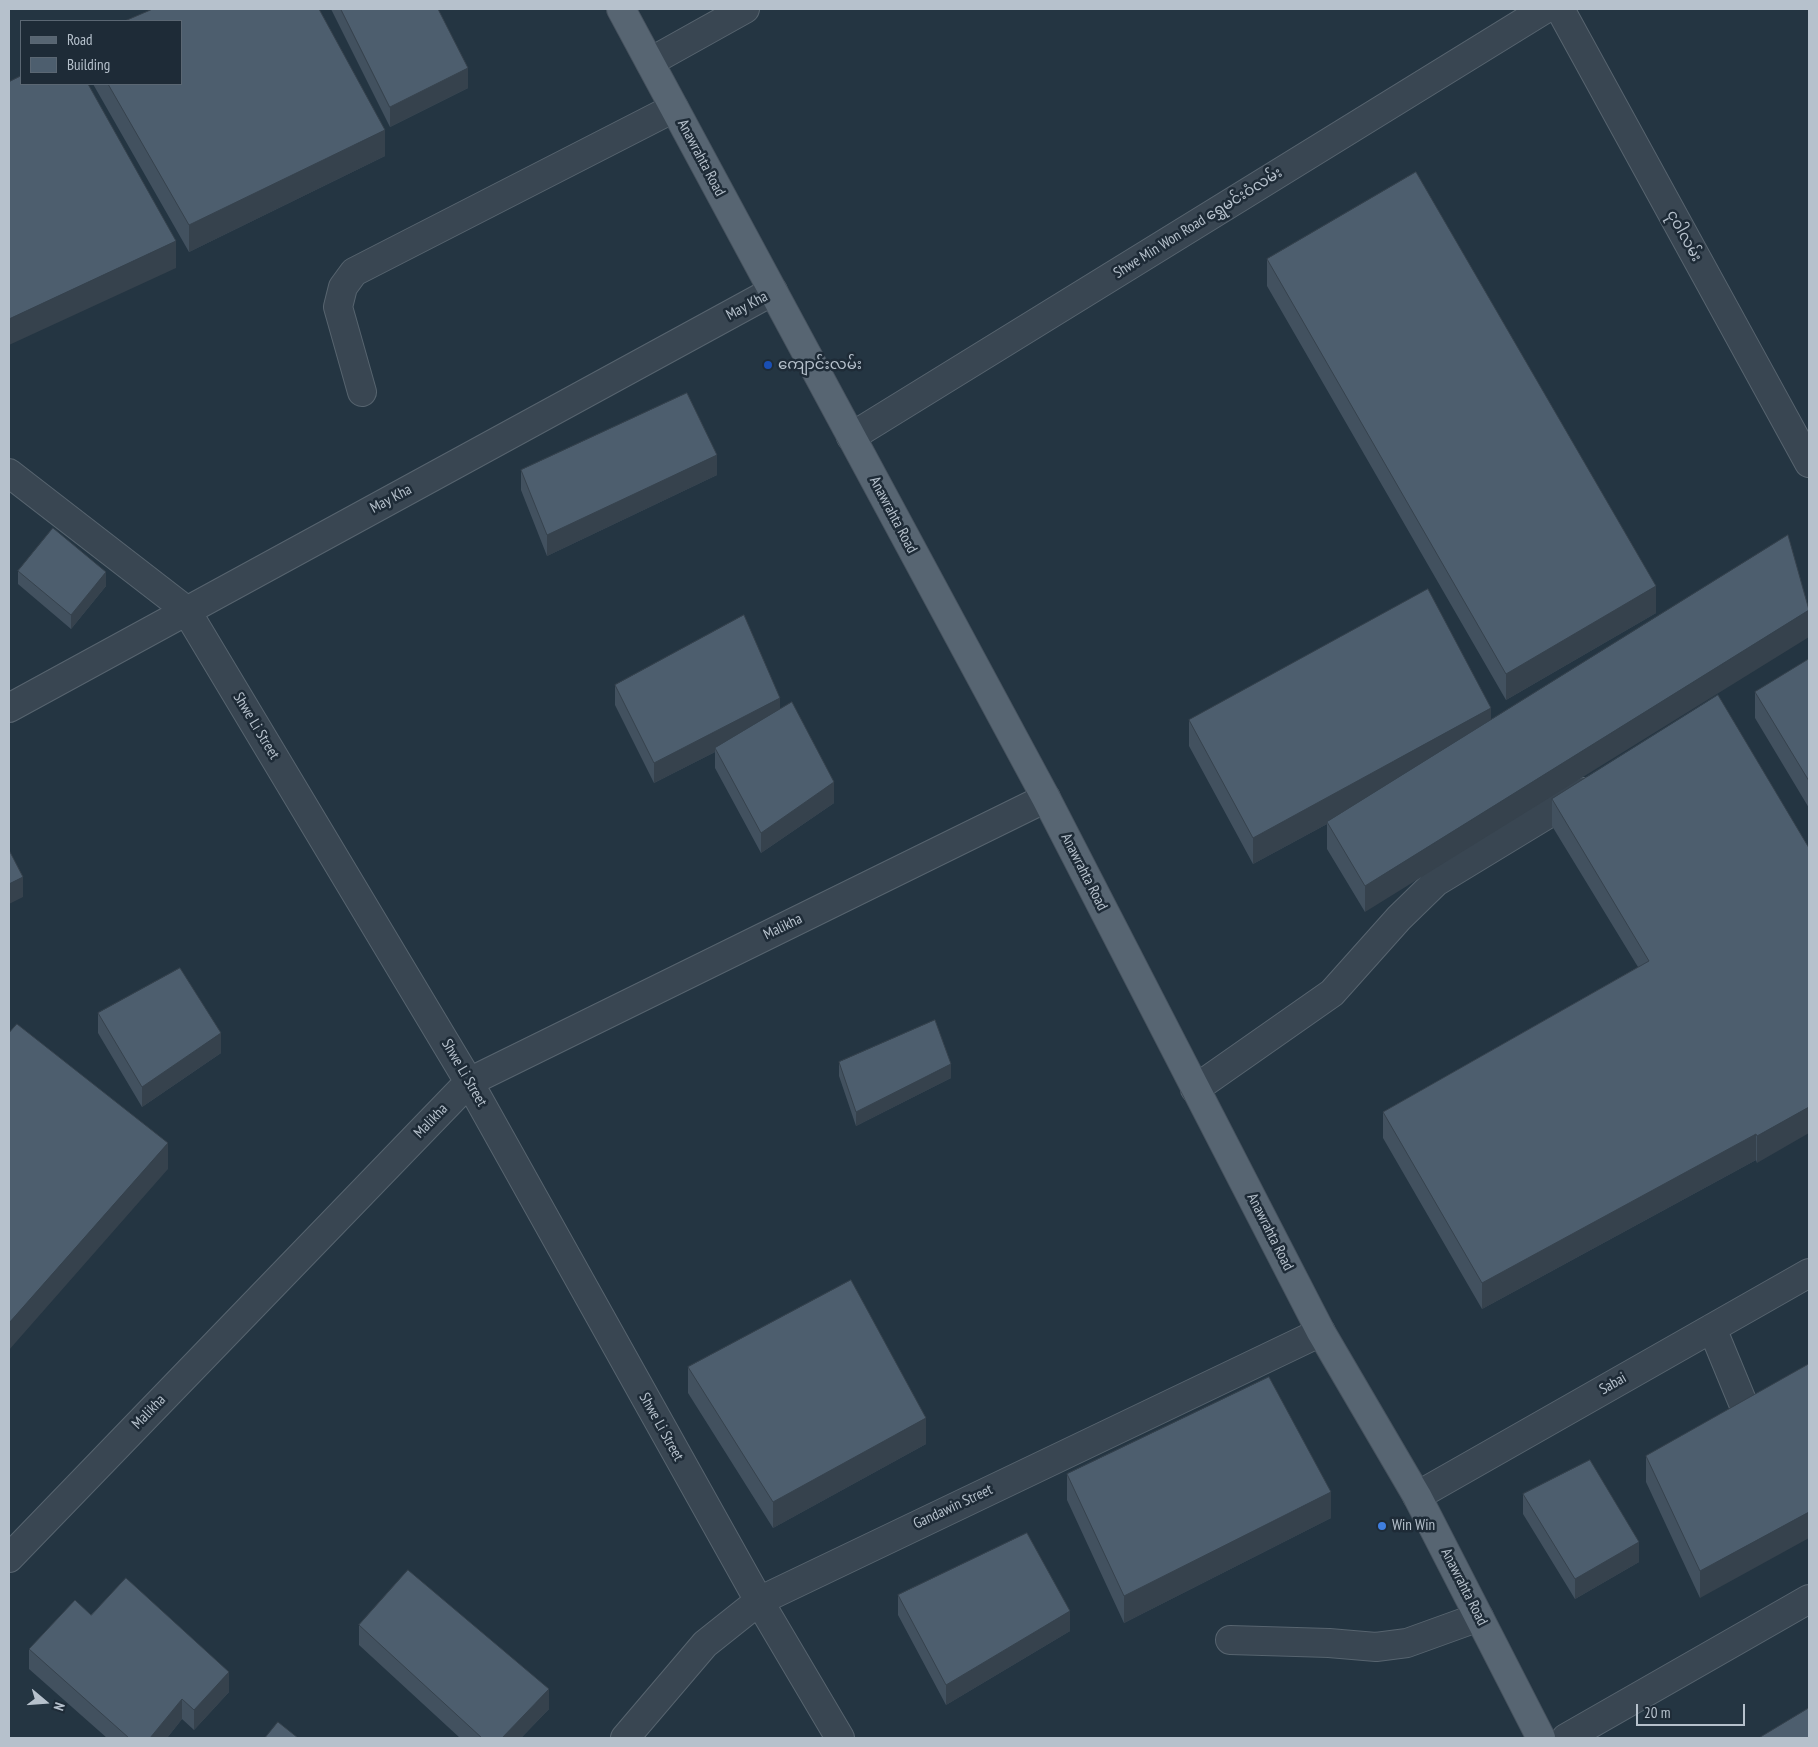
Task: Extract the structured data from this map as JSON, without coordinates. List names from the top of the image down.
{
  "streets": {
    "main road": ["Anawrahta Road"],
    "street": [
      "Shwe Min Won Road ရွှေမင်းဝံလမ်း",
      "ငုဝါလမ်း",
      "May Kha",
      "Shwe Li Street",
      "Malikha",
      "Sabai",
      "Gandawin Street"
    ]
  },
  "crossings": [
    ["Anawrahta Road", "Shwe Min Won Road ရွှေမင်းဝံလမ်း"],
    ["Anawrahta Road", "May Kha"],
    ["Anawrahta Road", "Malikha"],
    ["Anawrahta Road", "Sabai"],
    ["Anawrahta Road", "Gandawin Street"],
    ["May Kha", "Shwe Li Street"],
    ["Shwe Li Street", "Malikha"],
    ["Shwe Li Street", "Gandawin Street"]
  ],
  "places": ["ကျောင်းလမ်း", "Win Win"],
  "legend": ["Road", "Building"],
  "scale_bar": "20 m",
  "north": "right"
}
